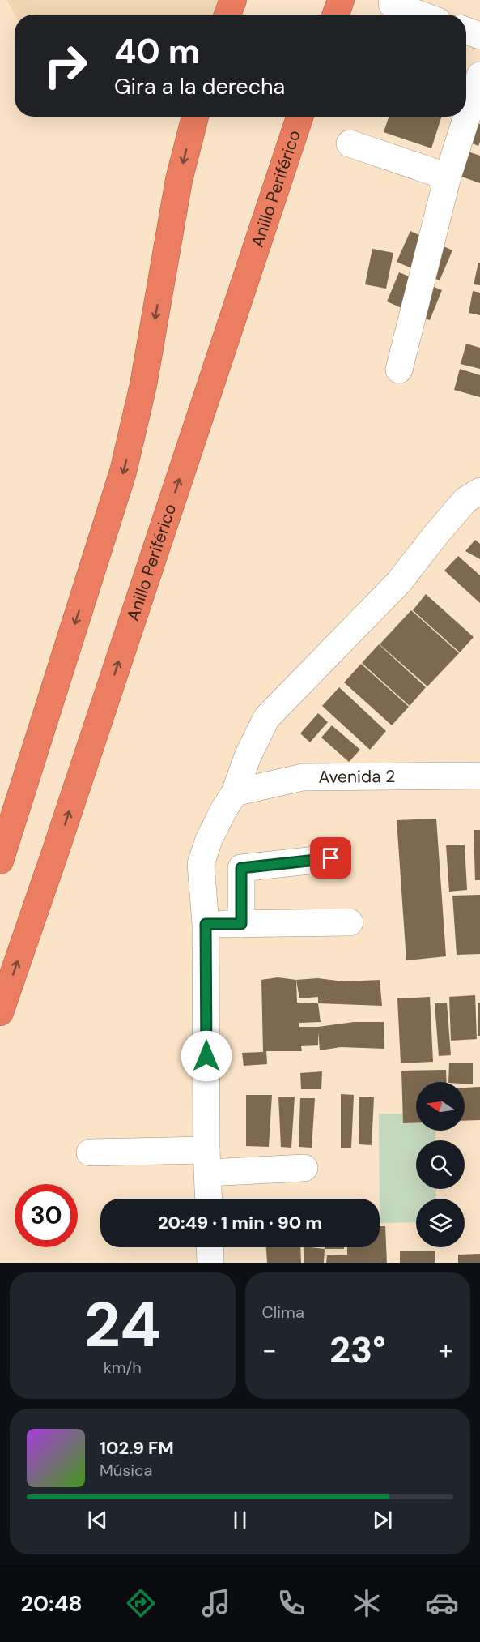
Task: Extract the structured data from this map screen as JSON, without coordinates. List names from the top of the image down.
{
  "streets": {
    "highway": ["Anillo Periférico"],
    "street": ["Avenida 2"]
  },
  "north": "left",
  "page": {
    "turn": ["40 m", "Gira a la derecha"],
    "limit": "30",
    "trip": "20:49 · 1 min · 90 m",
    "tile": [
      ["24", "km/h"],
      "Clima"
    ],
    "heat": ["−", "23°", "+"],
    "song": ["102.9 FM", "Música"],
    "tabs": "20:48"
  }
}
